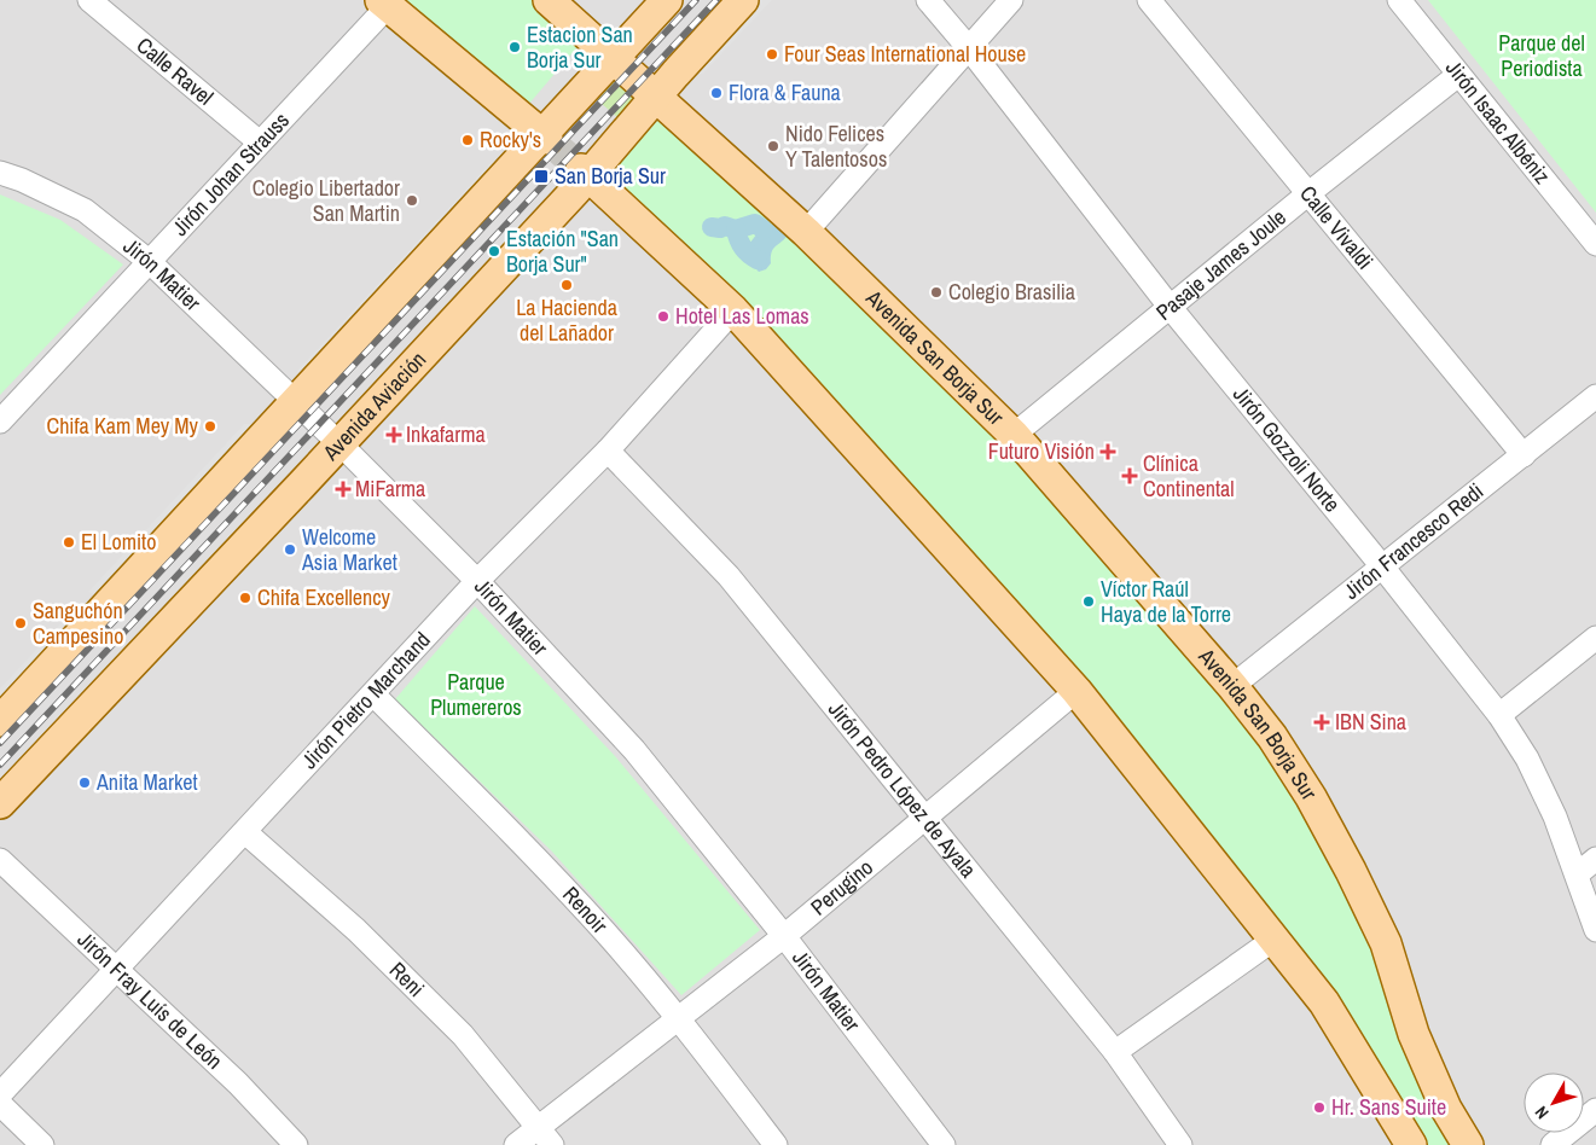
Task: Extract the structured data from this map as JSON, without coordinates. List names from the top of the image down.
{
  "streets": {
    "main road": ["Avenida San Borja Sur", "Avenida Aviación"],
    "street": [
      "Calle Ravel",
      "Jirón Isaac Albéniz",
      "Jirón Johan Strauss",
      "Calle Vivaldi",
      "Pasaje James Joule",
      "Jirón Matier",
      "Jirón Gozzoli Norte",
      "Jirón Francesco Redi",
      "Jirón Pietro Marchand",
      "Jirón Pedro López de Ayala",
      "Perugino",
      "Renoir",
      "Reni",
      "Jirón Fray Luís de León"
    ]
  },
  "crossings": [
    ["Calle Ravel", "Jirón Johan Strauss"],
    ["Jirón Isaac Albéniz", "Pasaje James Joule"],
    ["Jirón Johan Strauss", "Jirón Matier"],
    ["Calle Vivaldi", "Pasaje James Joule"],
    ["Calle Vivaldi", "Jirón Francesco Redi"],
    ["Pasaje James Joule", "Avenida San Borja Sur"],
    ["Pasaje James Joule", "Jirón Gozzoli Norte"],
    ["Jirón Matier", "Avenida Aviación"],
    ["Jirón Matier", "Jirón Pietro Marchand"],
    ["Jirón Matier", "Perugino"],
    ["Avenida San Borja Sur", "Avenida Aviación"],
    ["Avenida San Borja Sur", "Jirón Francesco Redi"],
    ["Jirón Gozzoli Norte", "Jirón Francesco Redi"],
    ["Jirón Pietro Marchand", "Jirón Pedro López de Ayala"],
    ["Jirón Pietro Marchand", "Renoir"],
    ["Jirón Pietro Marchand", "Reni"],
    ["Jirón Pietro Marchand", "Jirón Fray Luís de León"],
    ["Jirón Pedro López de Ayala", "Perugino"],
    ["Perugino", "Renoir"],
    ["Perugino", "Reni"]
  ],
  "parks": ["Parque del Periodista", "Parque Plumereros"],
  "places": {
    "other": [
      "Estacion San Borja Sur",
      "Four Seas International House",
      "Flora & Fauna",
      "Rocky's",
      "Nido Felices Y Talentosos",
      "Colegio Libertador San Martin",
      "Estación \"San Borja Sur\"",
      "La Hacienda del Lañador",
      "Colegio Brasilia",
      "Hotel Las Lomas",
      "Chifa Kam Mey My",
      "El Lomito",
      "Welcome Asia Market",
      "Chifa Excellency",
      "Víctor Raúl Haya de la Torre",
      "Sanguchón Campesino",
      "Anita Market",
      "Hr. Sans Suite"
    ],
    "transit": ["San Borja Sur"],
    "health": [
      "Inkafarma",
      "Futuro Visión",
      "Clínica Continental",
      "MiFarma",
      "IBN Sina"
    ]
  },
  "north": "bottom left"
}
